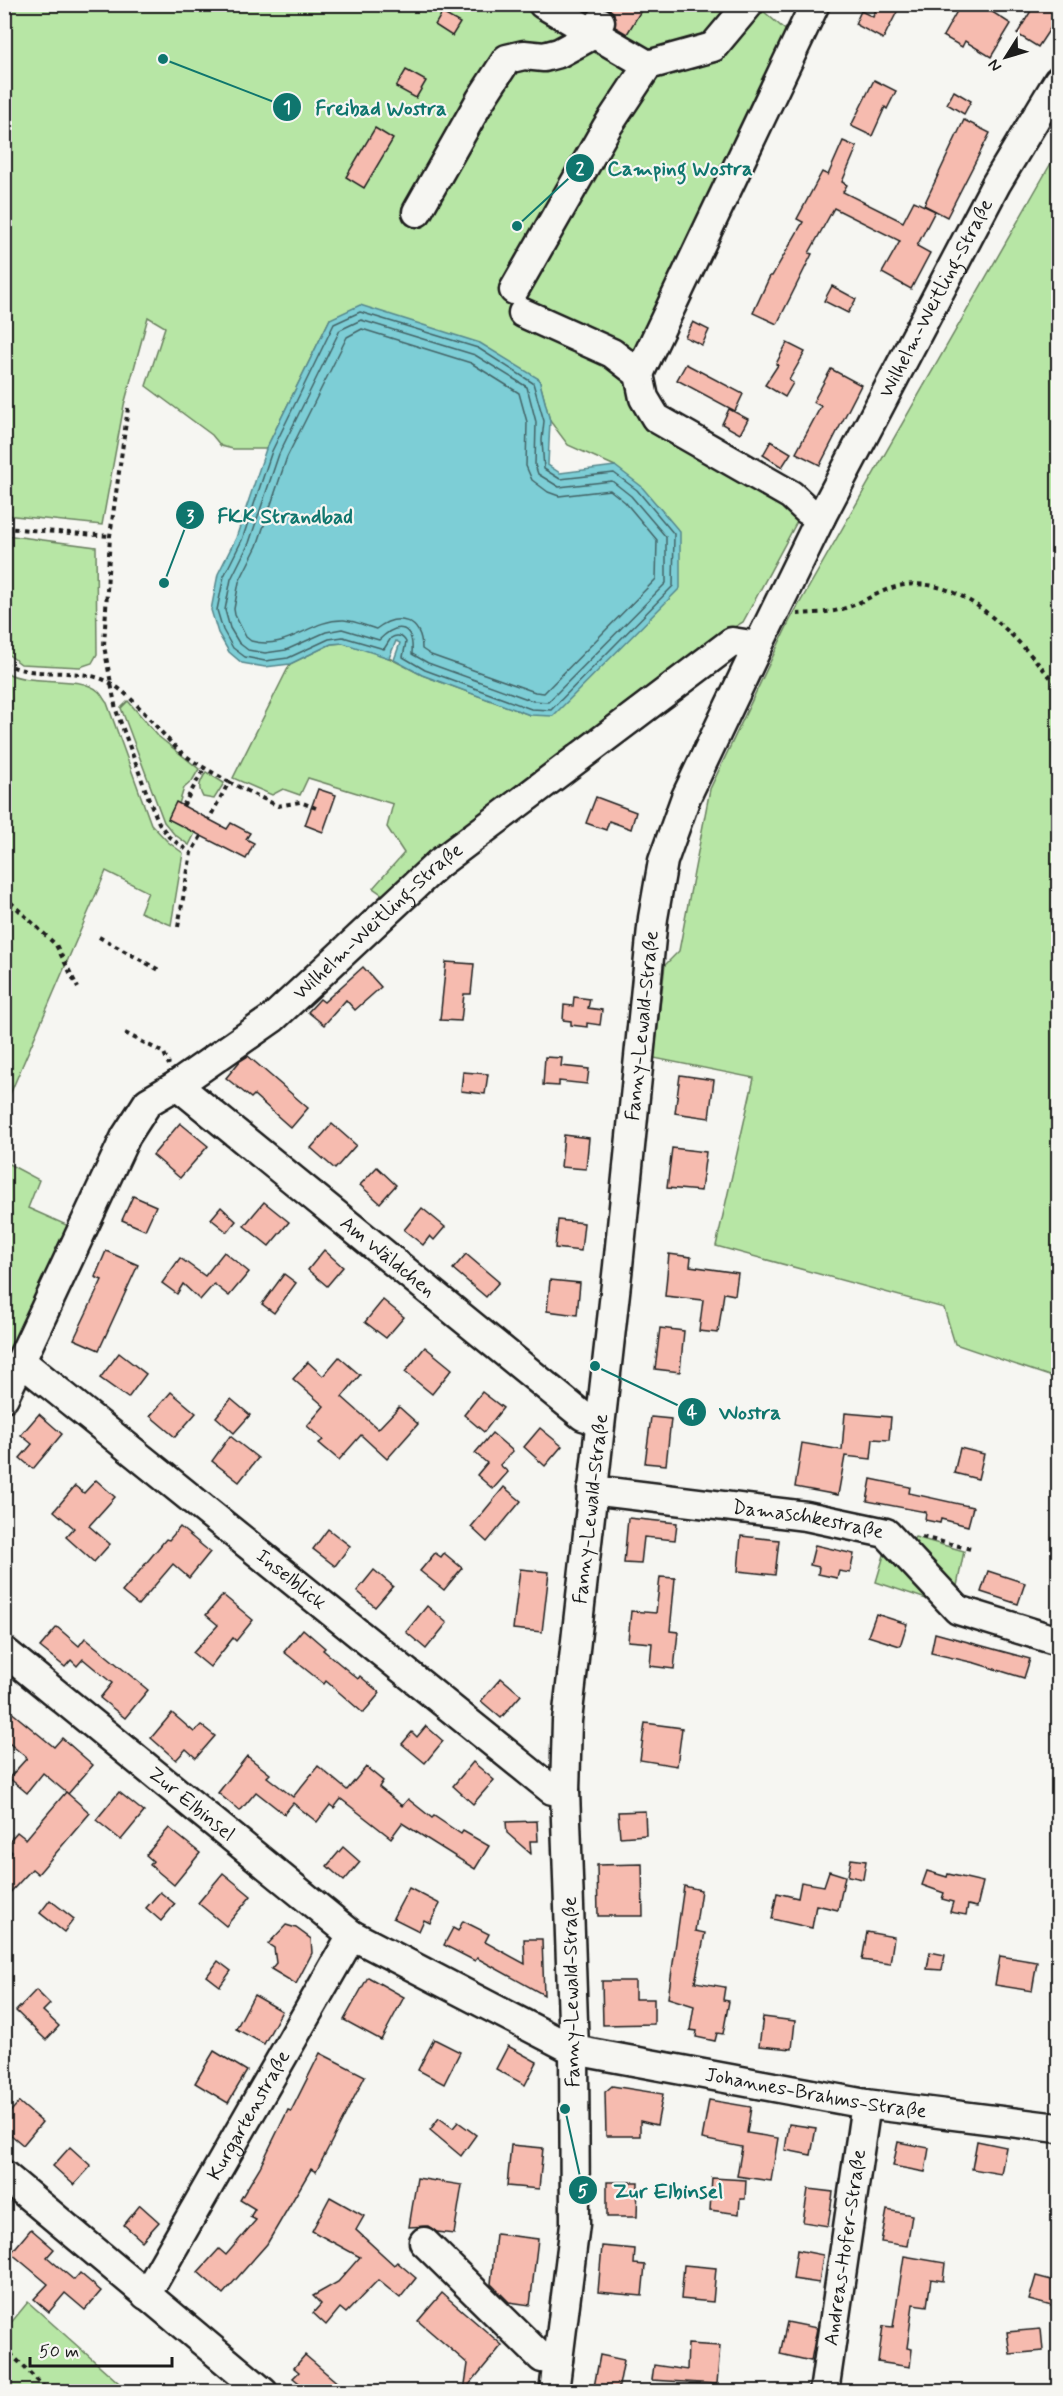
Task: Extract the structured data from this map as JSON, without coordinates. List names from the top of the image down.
{
  "streets": {
    "street": [
      "Wilhelm-Weitling-Straße",
      "Fanny-Lewald-Straße",
      "Am Wäldchen",
      "Damaschkestraße",
      "Inselblick",
      "Zur Elbinsel",
      "Johannes-Brahms-Straße",
      "Kurgartenstraße",
      "Andreas-Hofer-Straße"
    ]
  },
  "crossings": [
    ["Wilhelm-Weitling-Straße", "Fanny-Lewald-Straße"],
    ["Wilhelm-Weitling-Straße", "Am Wäldchen"],
    ["Wilhelm-Weitling-Straße", "Inselblick"],
    ["Fanny-Lewald-Straße", "Am Wäldchen"],
    ["Fanny-Lewald-Straße", "Damaschkestraße"],
    ["Fanny-Lewald-Straße", "Inselblick"],
    ["Fanny-Lewald-Straße", "Zur Elbinsel"],
    ["Fanny-Lewald-Straße", "Johannes-Brahms-Straße"],
    ["Zur Elbinsel", "Johannes-Brahms-Straße"],
    ["Zur Elbinsel", "Kurgartenstraße"],
    ["Johannes-Brahms-Straße", "Andreas-Hofer-Straße"]
  ],
  "places": [
    "Freibad Wostra",
    "Camping Wostra",
    "FKK Strandbad",
    "Wostra",
    "Zur Elbinsel"
  ],
  "scale_bar": "50 m",
  "north": "bottom left"
}
